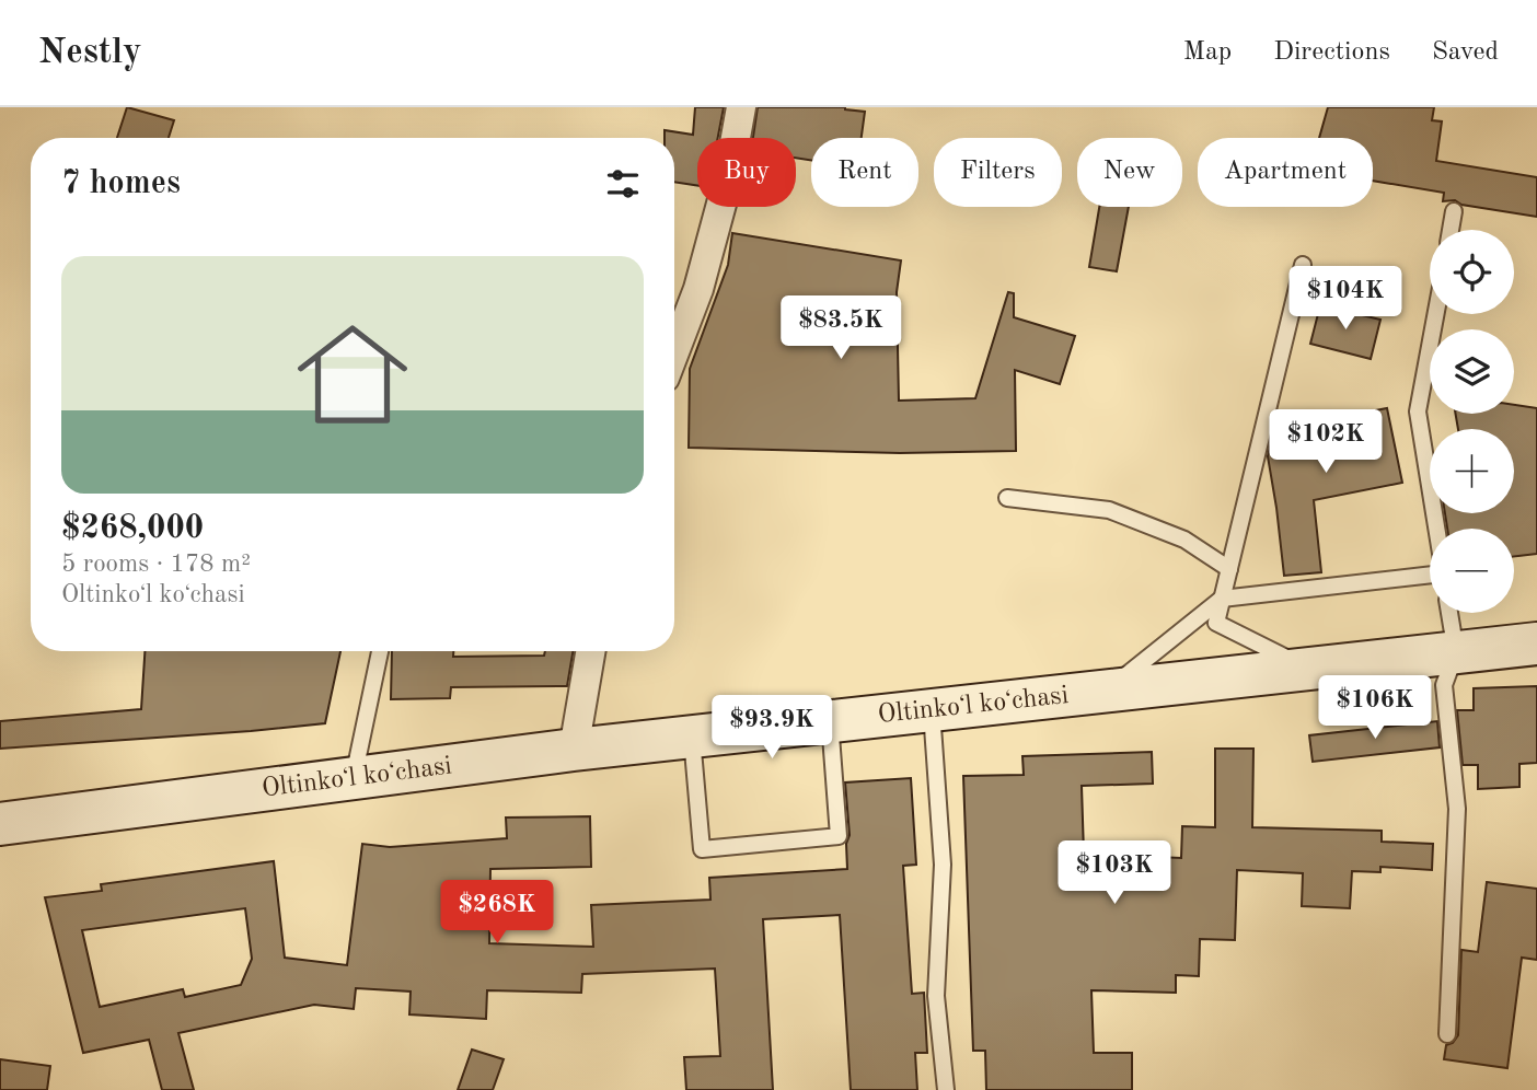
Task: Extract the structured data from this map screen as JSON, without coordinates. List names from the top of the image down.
{
  "streets": {
    "main road": ["Oltinkoʻl koʻchasi"]
  },
  "page": {
    "header": "Nestly",
    "nav": ["Map", "Directions", "Saved"],
    "chip": [
      "Buy",
      "Rent",
      "Filters",
      "New",
      "Apartment"
    ],
    "heading": "7 homes",
    "map_buttons": ["+", "−"],
    "list": [
      {
        "name": "$268,000",
        "note": "5 rooms · 178 m² · Oltinkoʻl koʻchasi"
      }
    ],
    "price": [
      "$104K",
      "$83.5K",
      "$102K",
      "$106K",
      "$93.9K",
      "$103K",
      "$268K"
    ]
  }
}
